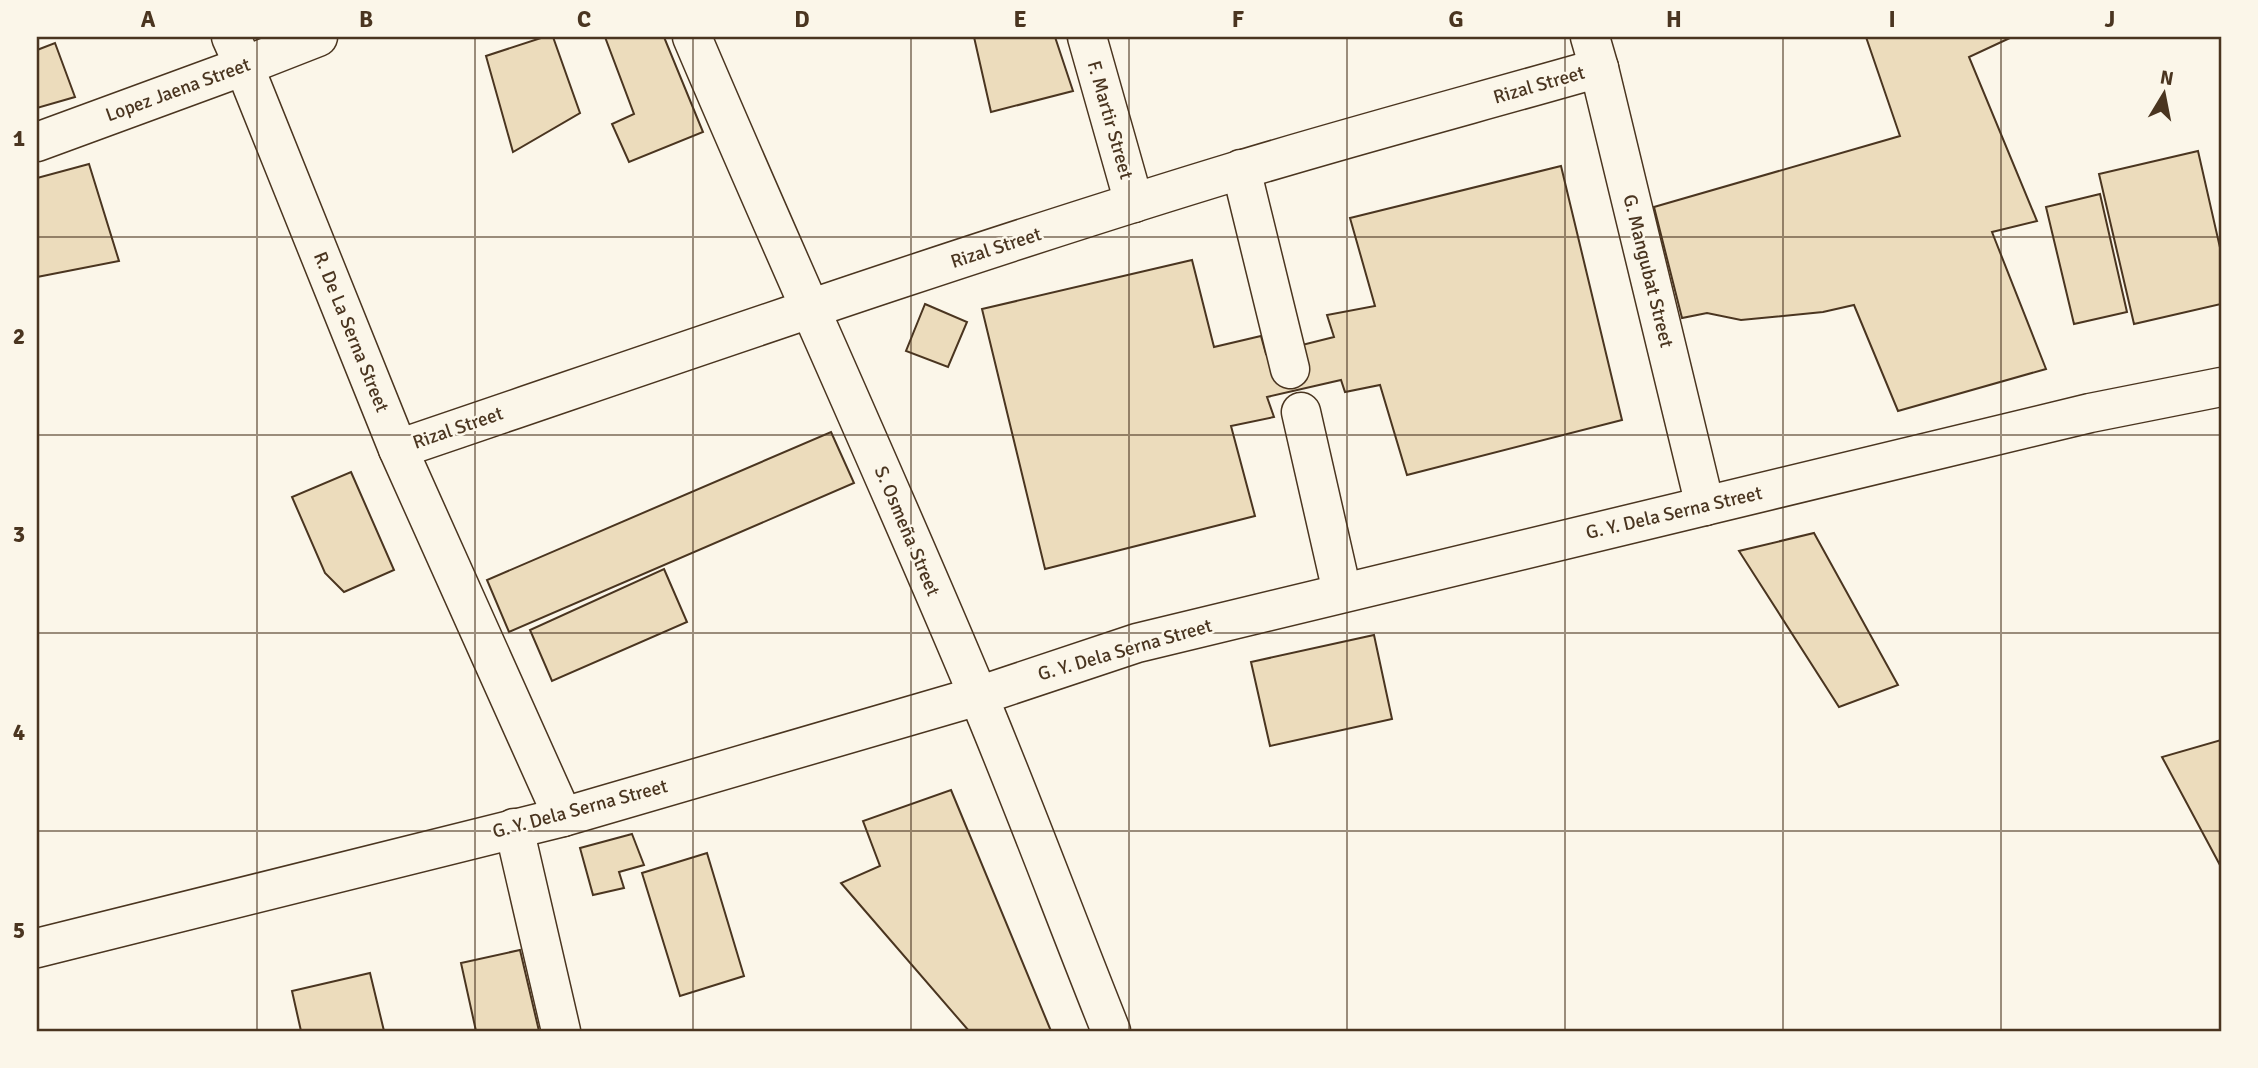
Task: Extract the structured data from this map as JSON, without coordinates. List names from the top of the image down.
{
  "streets": {
    "street": [
      "Rizal Street",
      "Lopez Jaena Street",
      "F. Martir Street",
      "G. Mangubat Street",
      "R. De La Serna Street",
      "G. Y. Dela Serna Street",
      "S. Osmeña Street"
    ]
  },
  "crossings": [
    ["Rizal Street", "F. Martir Street"],
    ["Rizal Street", "G. Mangubat Street"],
    ["Rizal Street", "R. De La Serna Street"],
    ["Rizal Street", "S. Osmeña Street"],
    ["Lopez Jaena Street", "R. De La Serna Street"],
    ["G. Mangubat Street", "G. Y. Dela Serna Street"],
    ["R. De La Serna Street", "G. Y. Dela Serna Street"],
    ["G. Y. Dela Serna Street", "S. Osmeña Street"]
  ],
  "north": "top",
  "grid": {
    "columns": [
      "A",
      "B",
      "C",
      "D",
      "E",
      "F",
      "G",
      "H",
      "I",
      "J"
    ],
    "rows": [
      "1",
      "2",
      "3",
      "4",
      "5"
    ]
  }
}
